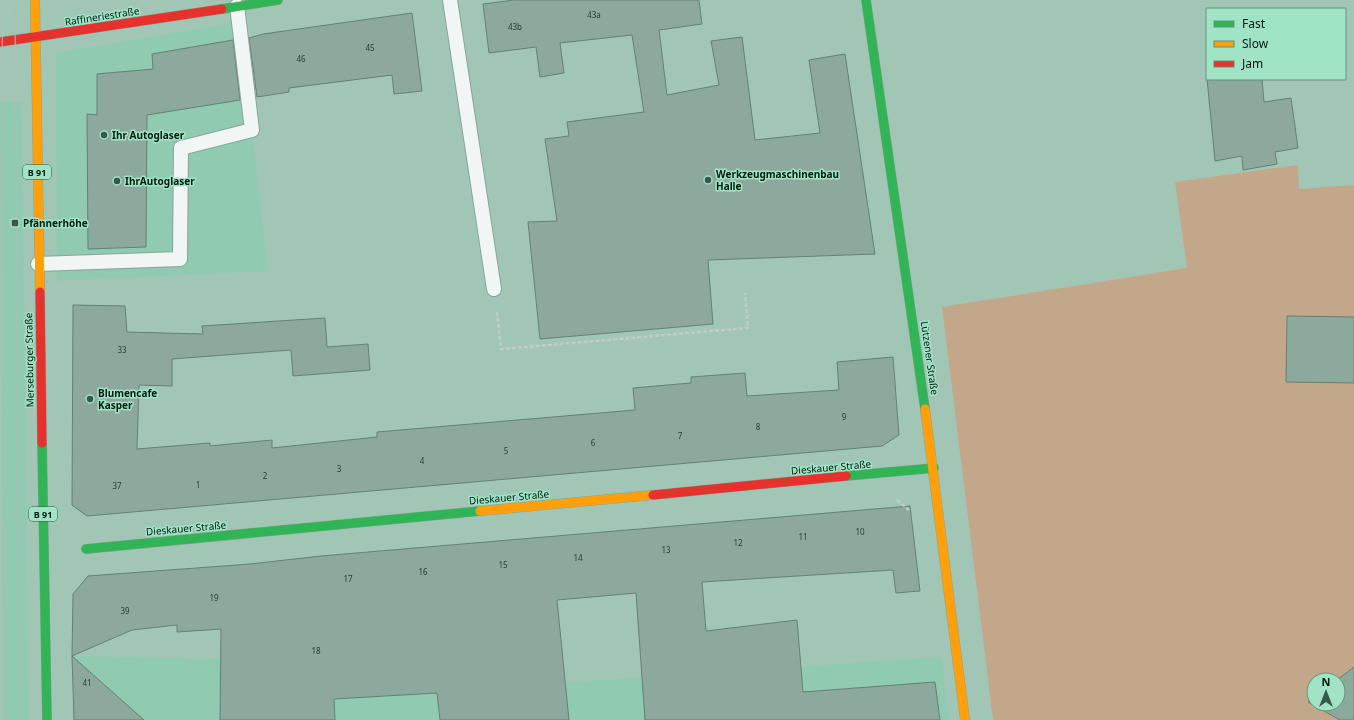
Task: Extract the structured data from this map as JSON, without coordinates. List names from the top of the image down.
{
  "streets": {
    "street": [
      "Raffineriestraße",
      "B 91",
      "Lützener Straße",
      "Merseburger Straße",
      "Dieskauer Straße"
    ]
  },
  "crossings": [
    ["Raffineriestraße", "Merseburger Straße"],
    ["Lützener Straße", "Dieskauer Straße"]
  ],
  "places": {
    "other": [
      "Ihr Autoglaser",
      "Werkzeugmaschinenbau Halle",
      "IhrAutoglaser",
      "Blumencafe Kasper"
    ],
    "transit": ["Pfännerhöhe"]
  },
  "house_numbers": [
    "43a",
    "43b",
    "45",
    "46",
    "33",
    "9",
    "8",
    "7",
    "6",
    "5",
    "4",
    "3",
    "2",
    "1",
    "37",
    "10",
    "11",
    "12",
    "13",
    "14",
    "15",
    "16",
    "17",
    "19",
    "39",
    "18",
    "41"
  ],
  "legend": ["Fast", "Slow", "Jam"],
  "north": "top"
}
